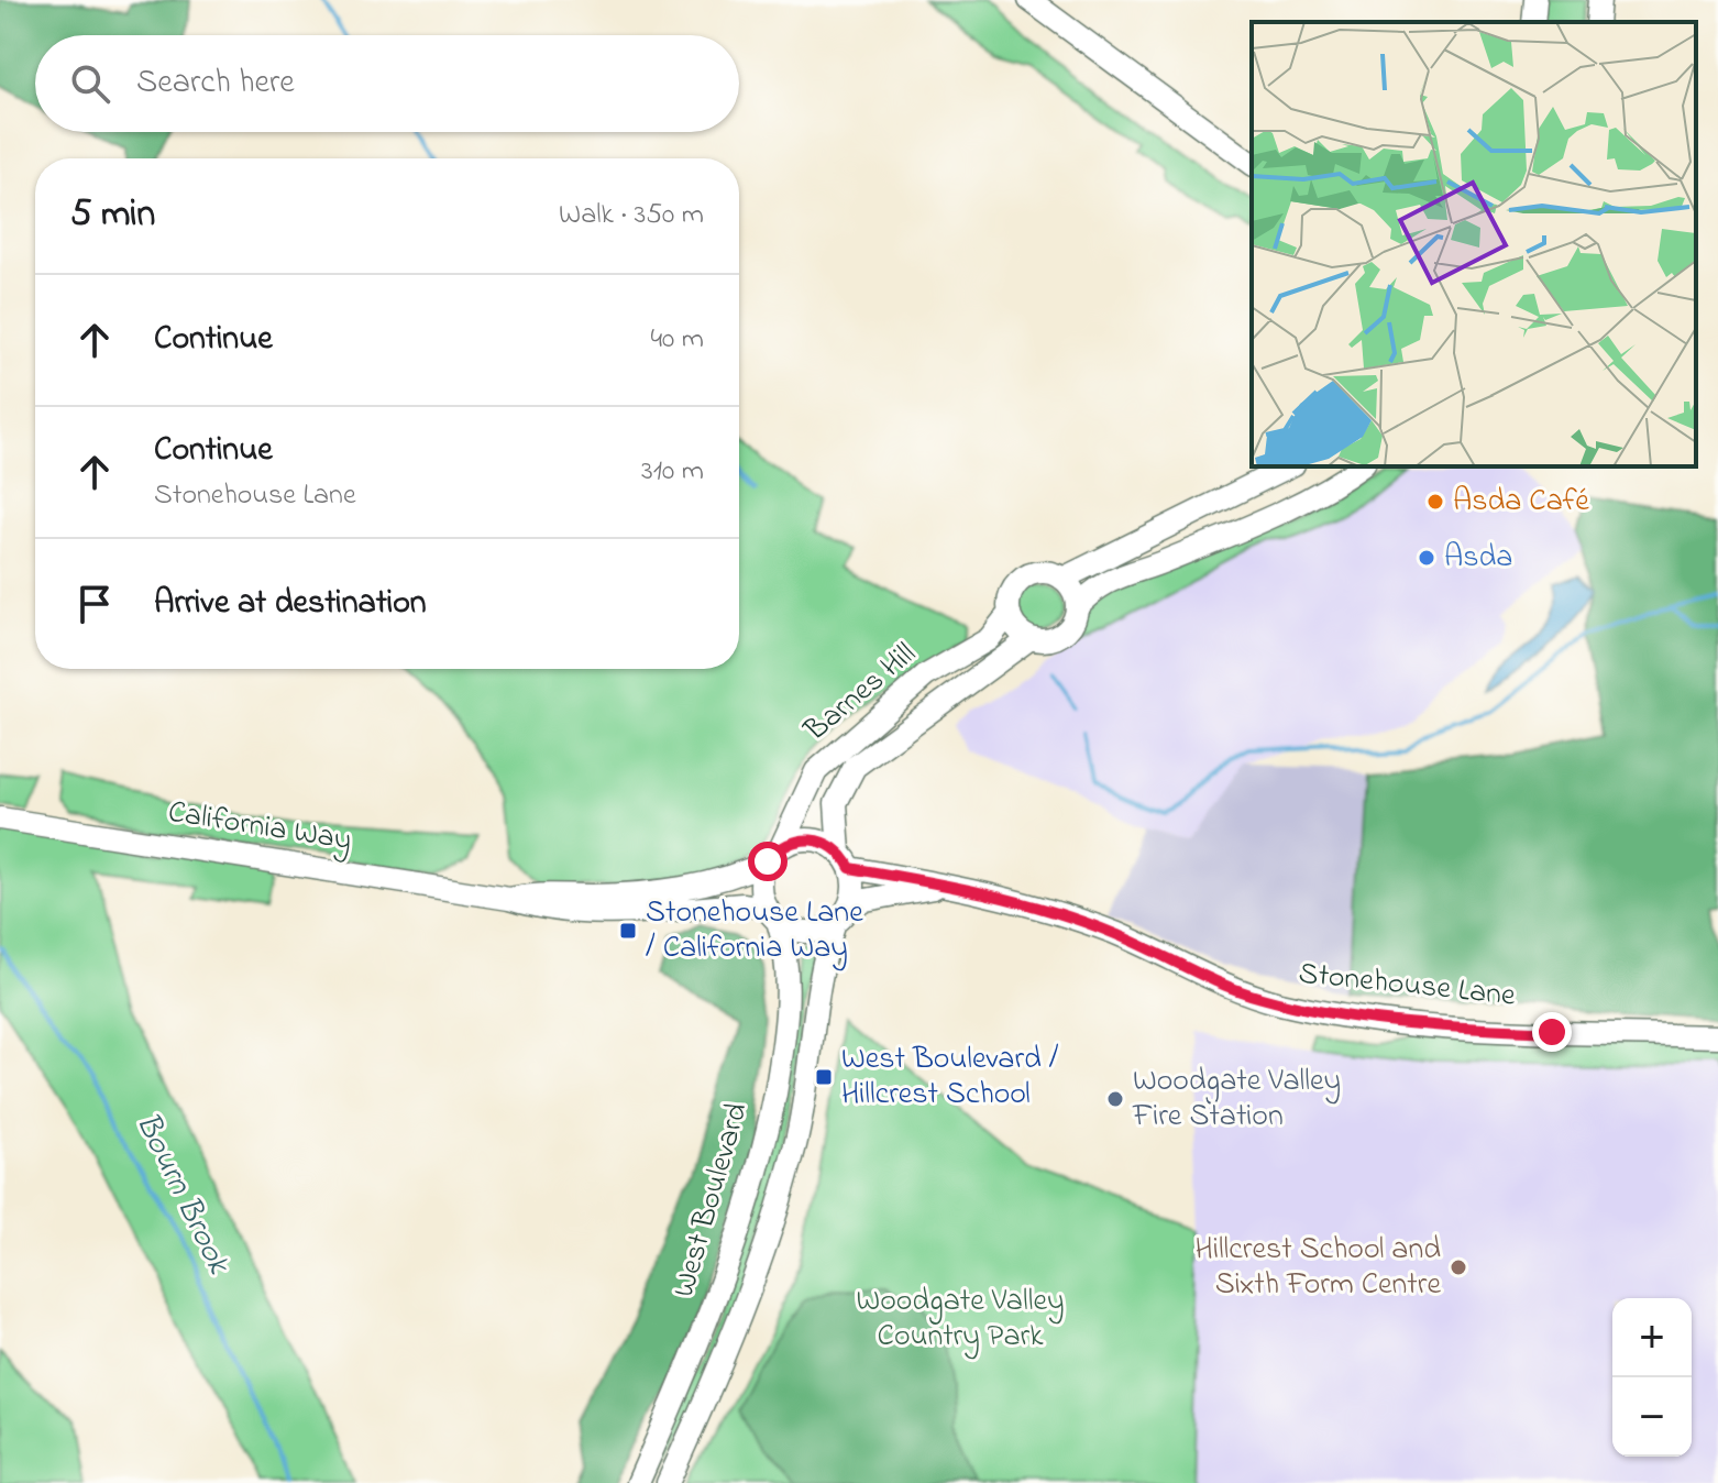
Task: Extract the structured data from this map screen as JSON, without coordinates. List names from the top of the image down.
{
  "streets": {
    "main road": [
      "Barnes Hill",
      "California Way",
      "Stonehouse Lane",
      "West Boulevard"
    ]
  },
  "crossings": [
    ["Barnes Hill", "California Way"],
    ["Barnes Hill", "Stonehouse Lane"],
    ["Barnes Hill", "West Boulevard"],
    ["California Way", "Stonehouse Lane"],
    ["California Way", "West Boulevard"],
    ["Stonehouse Lane", "West Boulevard"]
  ],
  "water": ["Bourn Brook"],
  "parks": ["Woodgate Valley Country Park"],
  "places": {
    "other": [
      "Asda Café",
      "Asda",
      "Woodgate Valley Fire Station",
      "Hillcrest School and Sixth Form Centre"
    ],
    "transit": ["Stonehouse Lane / California Way", "West Boulevard / Hillcrest School"]
  },
  "page": {
    "search": "Search here",
    "heading": ["5 min", "Walk · 350 m"],
    "list": [
      ["Continue", "40 m"],
      ["Continue", "Stonehouse Lane", "310 m"],
      "Arrive at destination"
    ],
    "map_buttons": ["+", "−"]
  }
}
